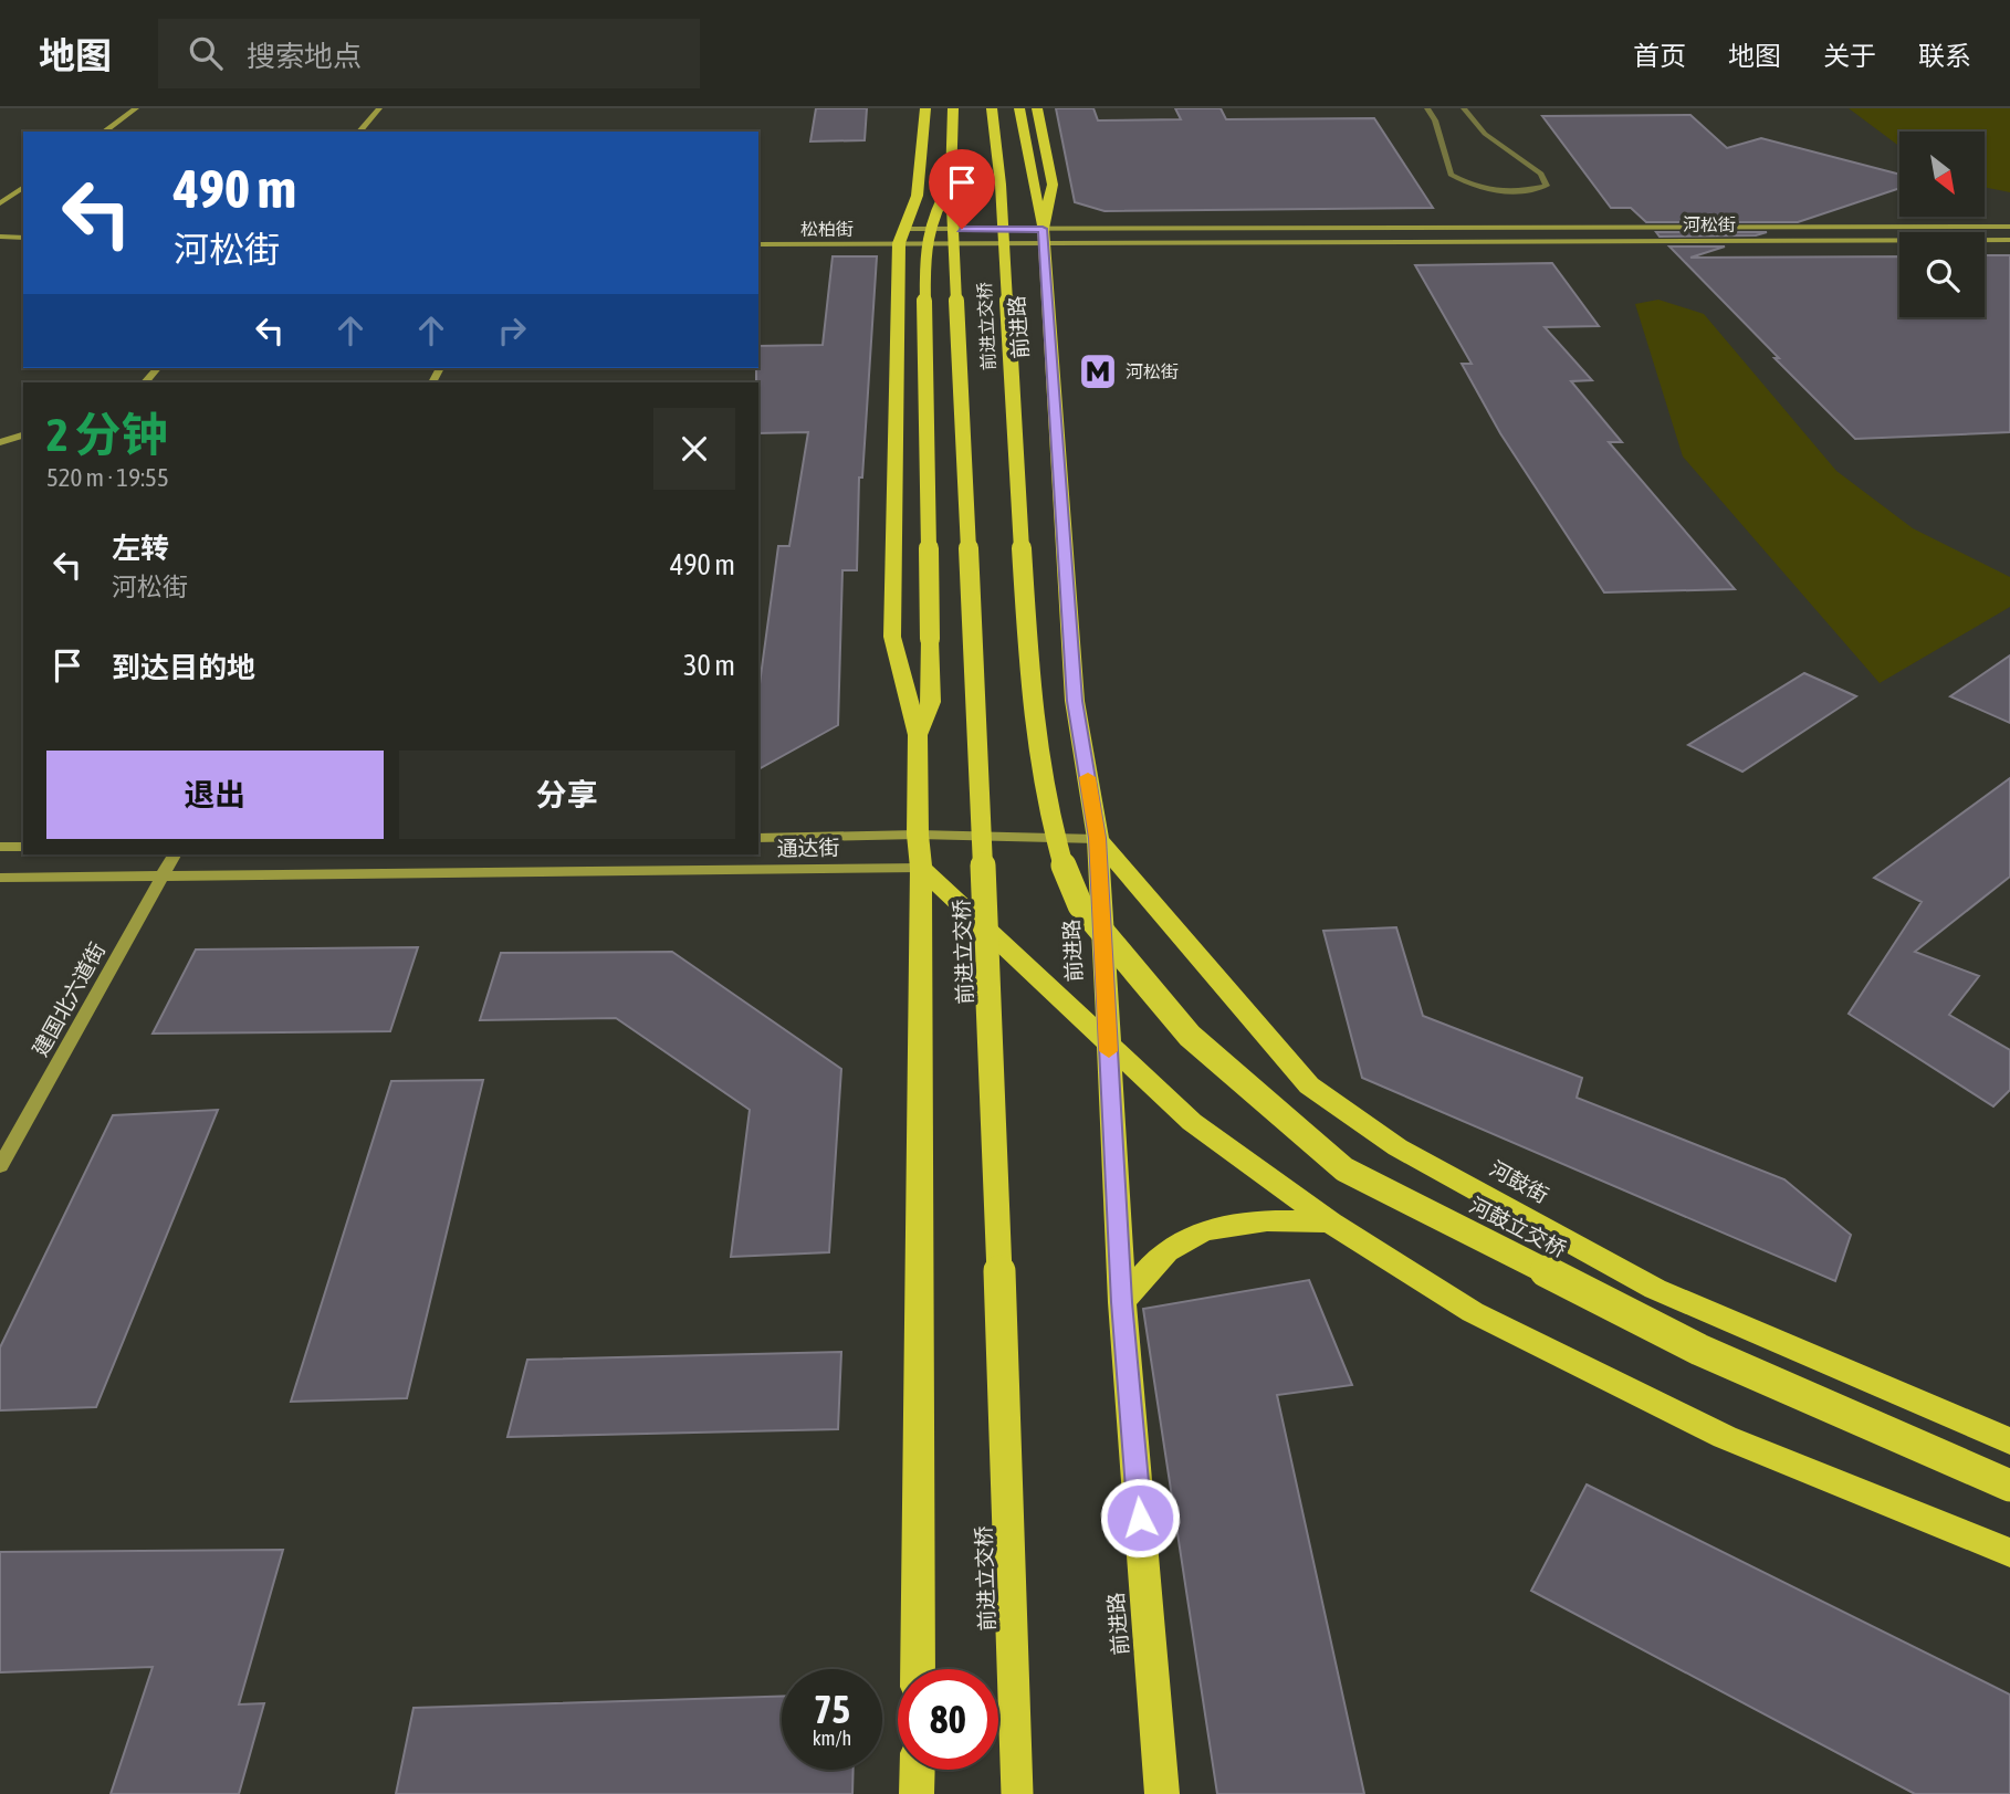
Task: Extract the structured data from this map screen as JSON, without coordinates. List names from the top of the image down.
{
  "streets": {
    "highway": [
      "前进立交桥",
      "前进路",
      "河鼓街",
      "河鼓立交桥"
    ],
    "main road": [
      "河松街",
      "松柏街",
      "通达街",
      "建国北六道街"
    ]
  },
  "crossings": [
    ["河松街", "松柏街"],
    ["河松街", "前进路"],
    ["前进立交桥", "河鼓立交桥"],
    ["前进路", "通达街"],
    ["前进路", "河鼓街"],
    ["通达街", "建国北六道街"],
    ["通达街", "河鼓街"]
  ],
  "places": {
    "metro station": ["河松街"]
  },
  "north": "bottom right",
  "page": {
    "header": "地图",
    "search": "搜索地点",
    "nav": [
      "首页",
      "地图",
      "关于",
      "联系"
    ],
    "turn": ["490 m", "河松街"],
    "heading": ["2 分钟", "520 m · 19:55"],
    "list": [
      {
        "name": "左转",
        "note": "河松街",
        "value": "490 m"
      },
      {
        "name": "到达目的地",
        "value": "30 m"
      }
    ],
    "buttons": ["退出", "分享"],
    "speed": "75 km/h",
    "limit": "80"
  }
}
